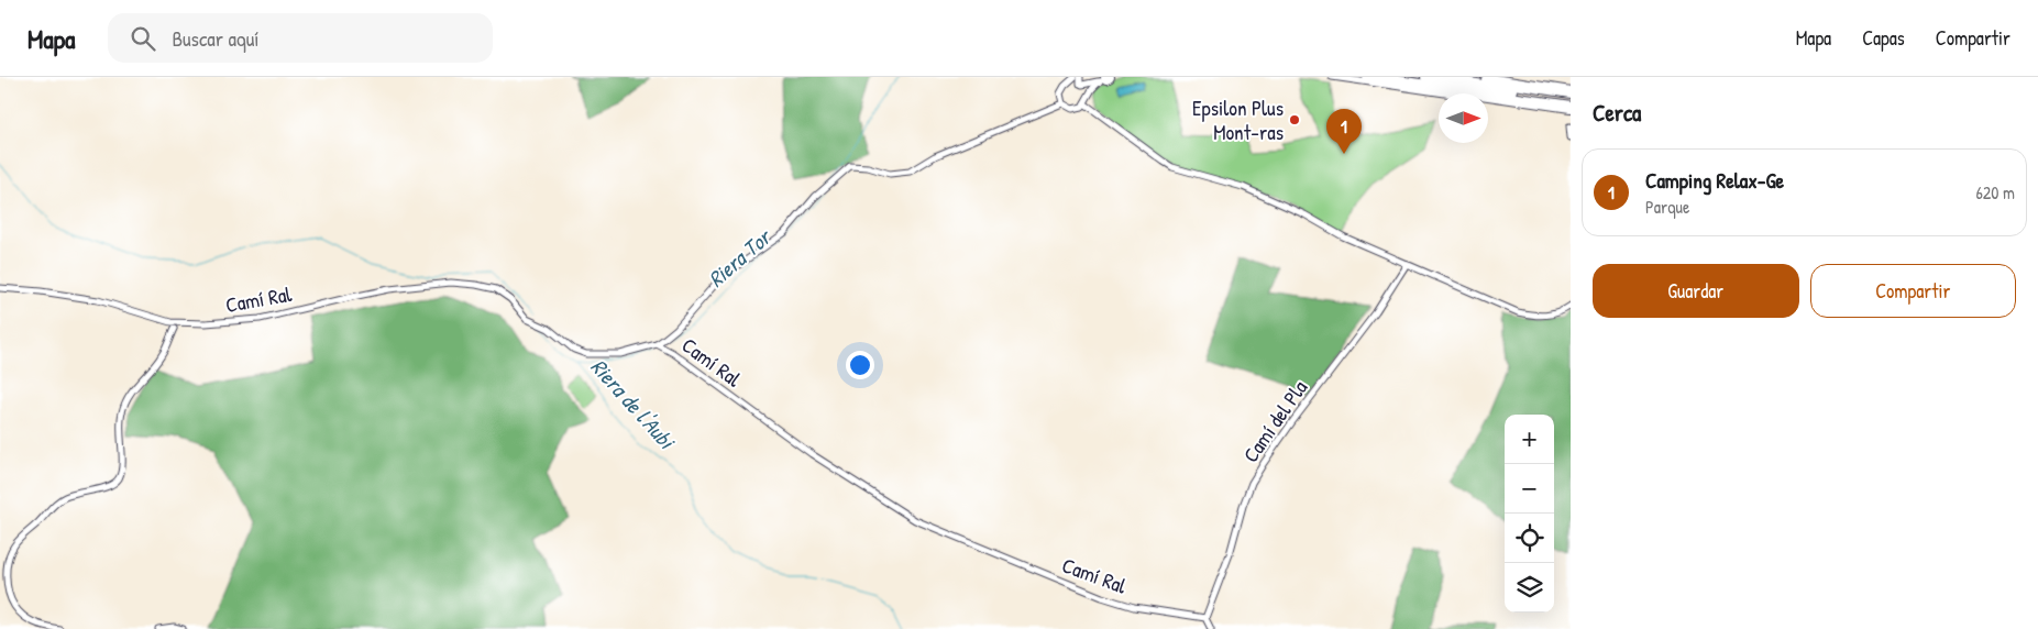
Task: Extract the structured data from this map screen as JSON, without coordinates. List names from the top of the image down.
{
  "streets": {
    "street": ["Camí Ral", "Camí del Pla"]
  },
  "crossings": [
    ["Camí Ral", "Camí del Pla"]
  ],
  "water": ["Riera Tor", "Riera de l'Aubi"],
  "places": ["Epsilon Plus Mont-ras"],
  "north": "right",
  "page": {
    "header": "Mapa",
    "search": "Buscar aquí",
    "nav": ["Mapa", "Capas", "Compartir"],
    "heading": "Cerca",
    "pins": "1",
    "list": [
      {
        "mark": "1",
        "name": "Camping Relax-Ge",
        "note": "Parque",
        "value": "620 m"
      }
    ],
    "buttons": ["Guardar", "Compartir"],
    "map_buttons": ["+", "−"]
  }
}
